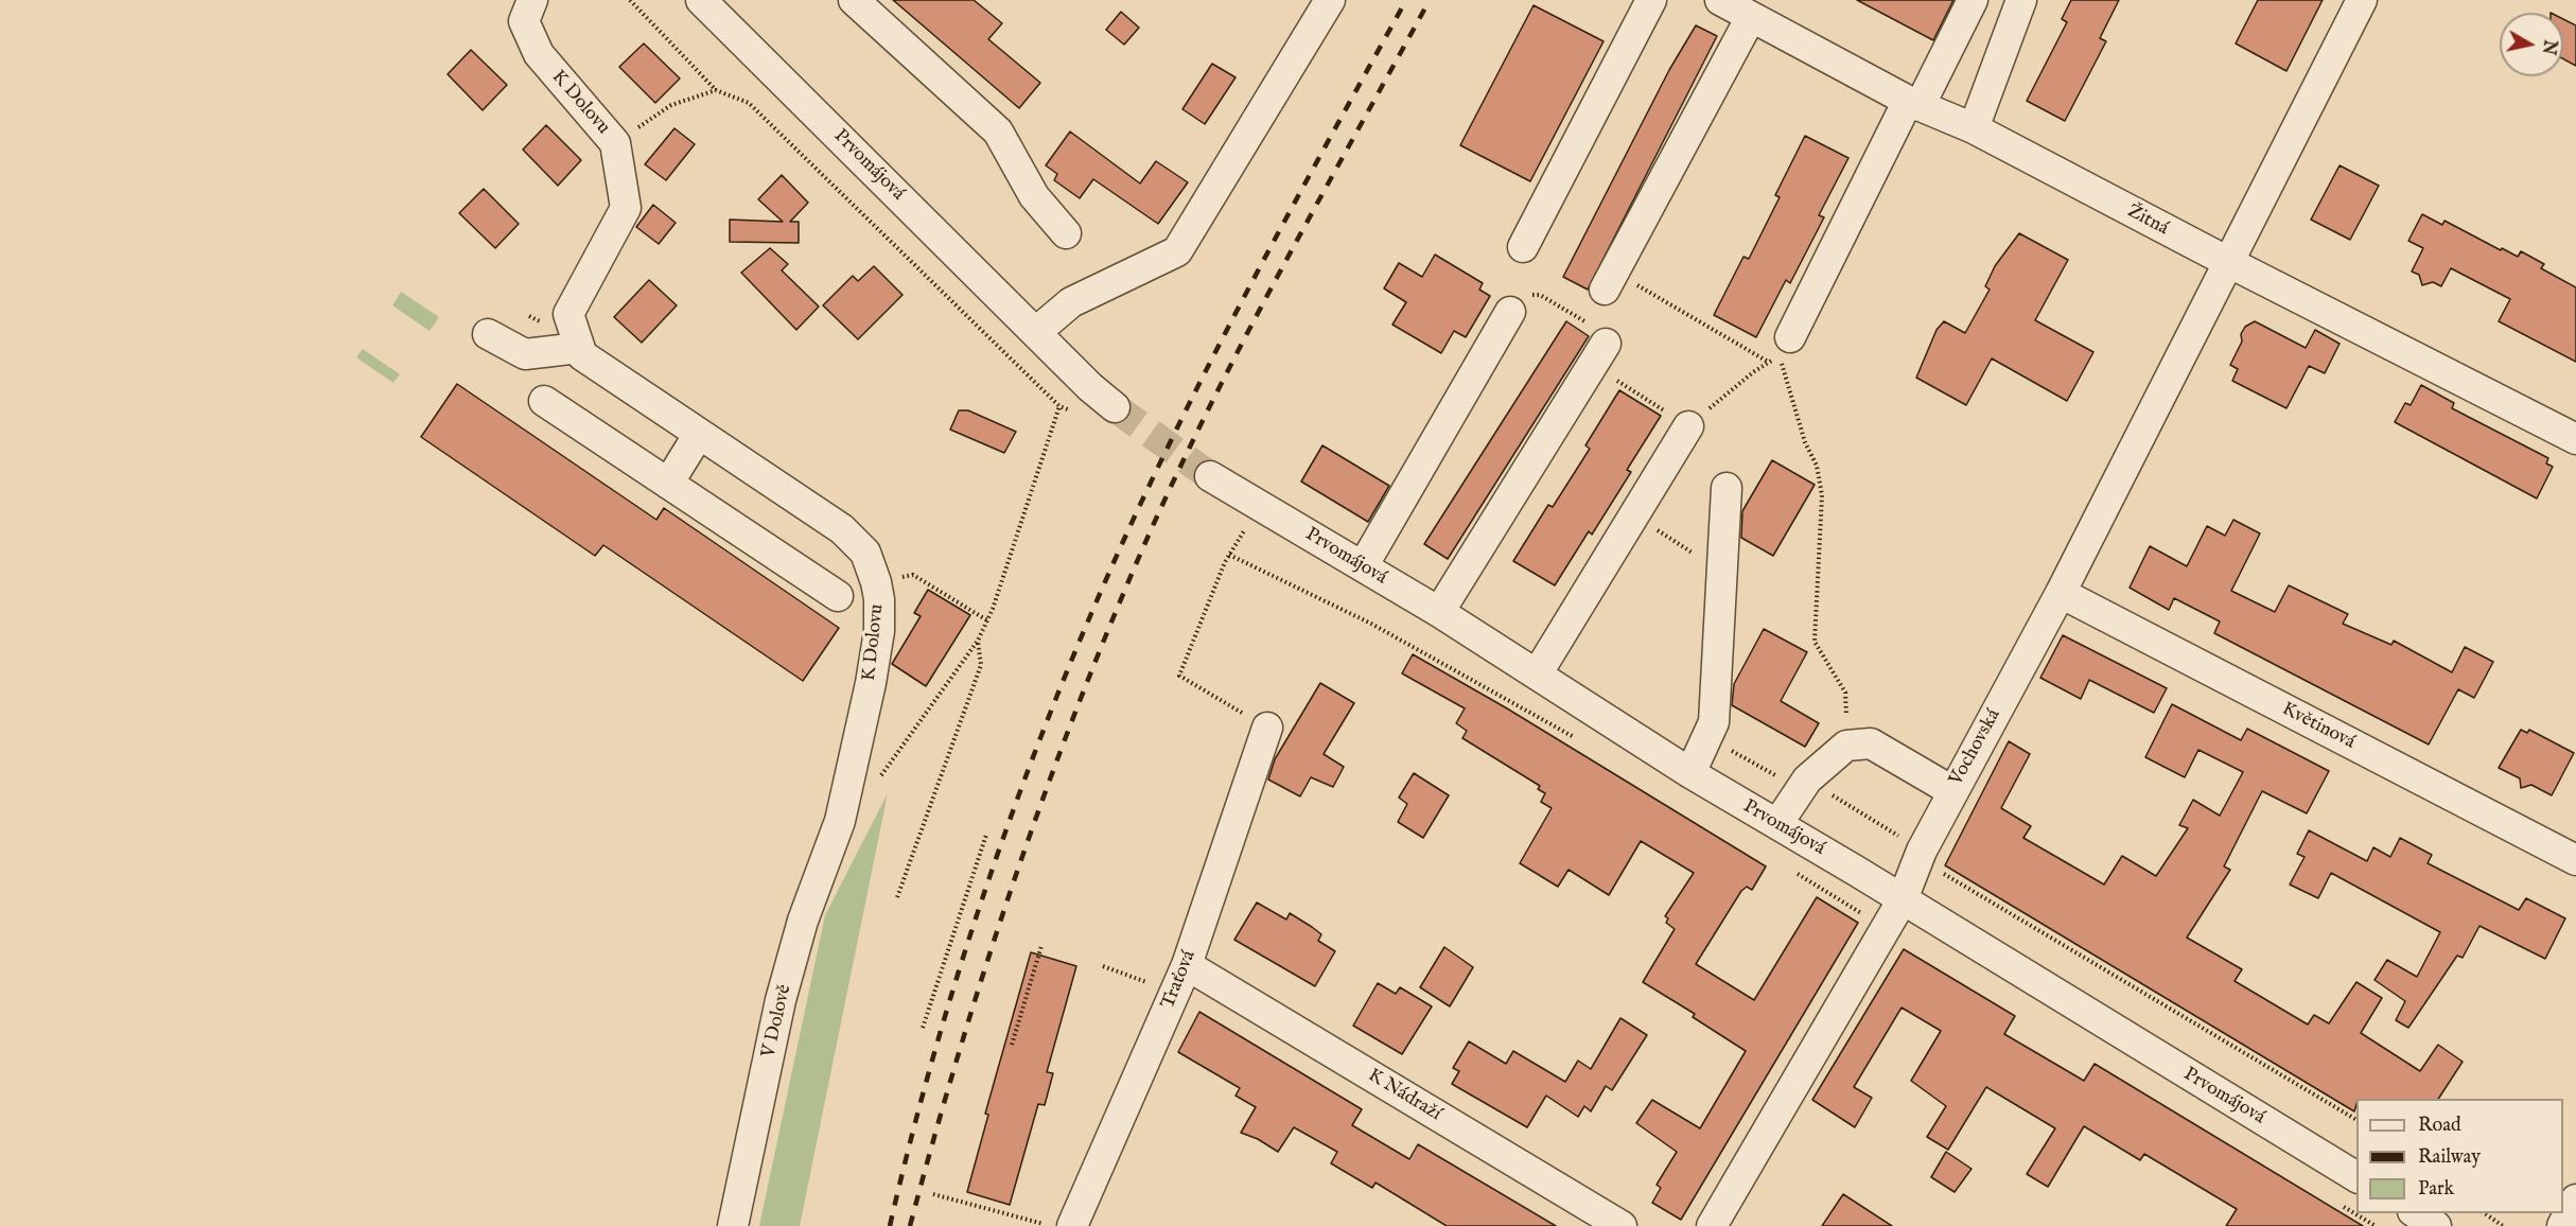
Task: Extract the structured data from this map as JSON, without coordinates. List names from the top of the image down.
{
  "streets": {
    "street": [
      "K Dolovu",
      "Prvomájová",
      "Žitná",
      "Květinová",
      "Vochovská",
      "Traťová",
      "V Dolově",
      "K Nádraží"
    ]
  },
  "crossings": [
    ["K Dolovu", "V Dolově"],
    ["Prvomájová", "Vochovská"],
    ["Žitná", "Vochovská"],
    ["Květinová", "Vochovská"],
    ["Traťová", "K Nádraží"]
  ],
  "legend": ["Road", "Railway", "Park"],
  "north": "right"
}
